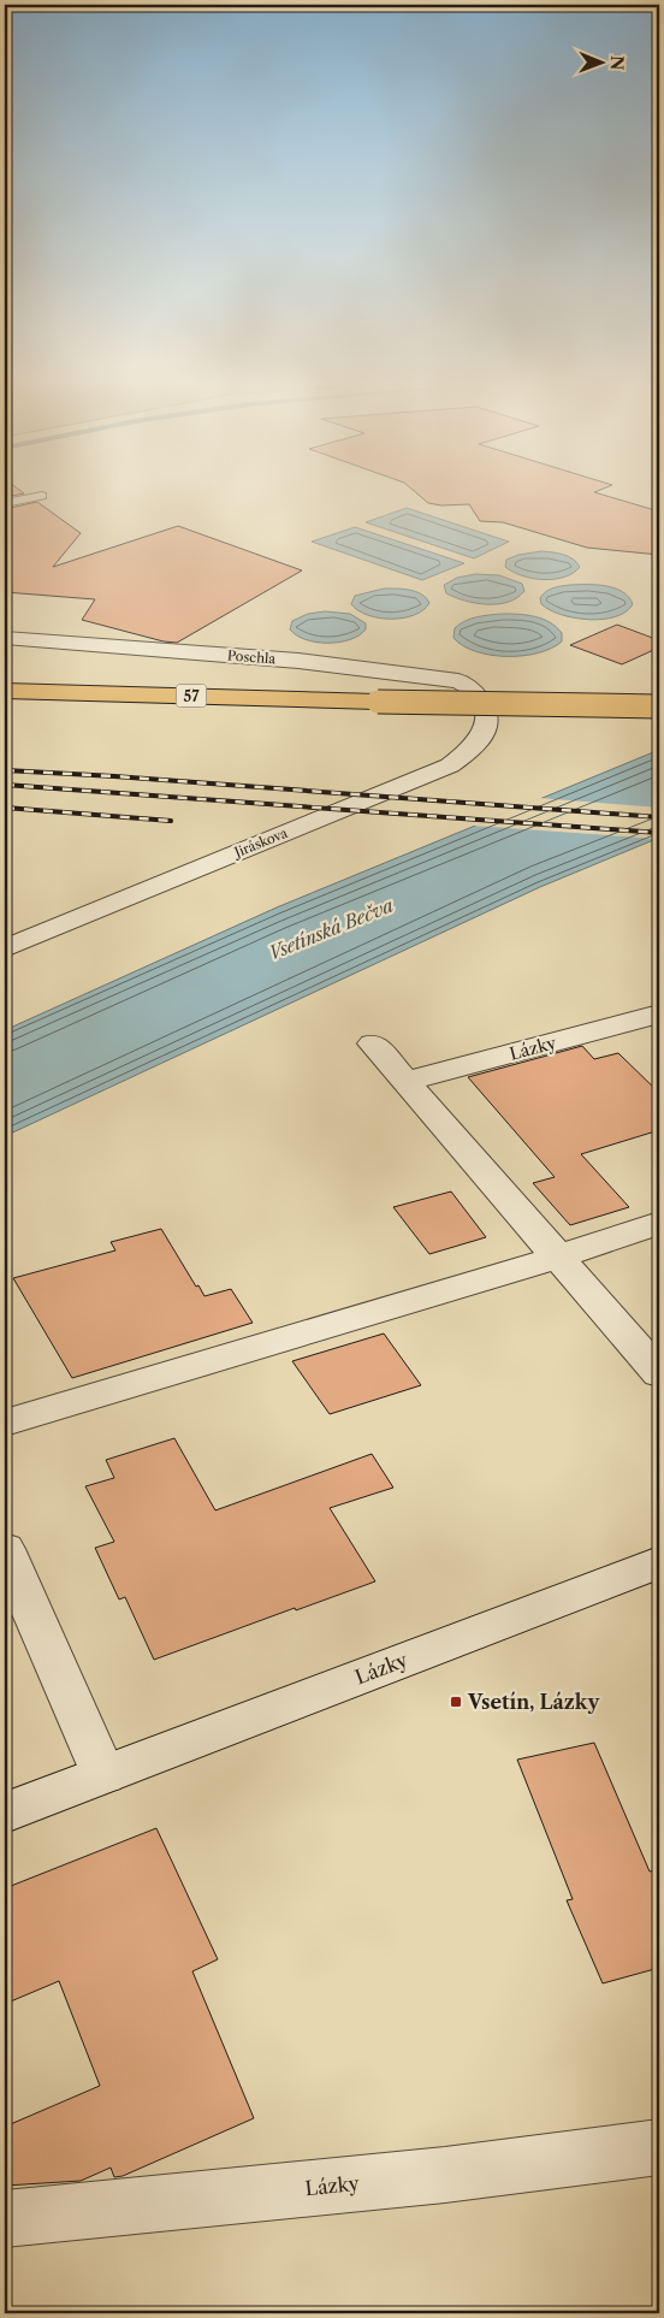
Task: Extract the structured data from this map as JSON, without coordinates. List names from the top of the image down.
{
  "streets": {
    "main road": ["57"],
    "street": ["Poschla", "Jiráskova", "Lázky"]
  },
  "crossings": [
    ["Poschla", "Jiráskova"]
  ],
  "water": ["Vsetínská Bečva"],
  "places": {
    "transit": ["Vsetín, Lázky"]
  },
  "north": "right"
}
